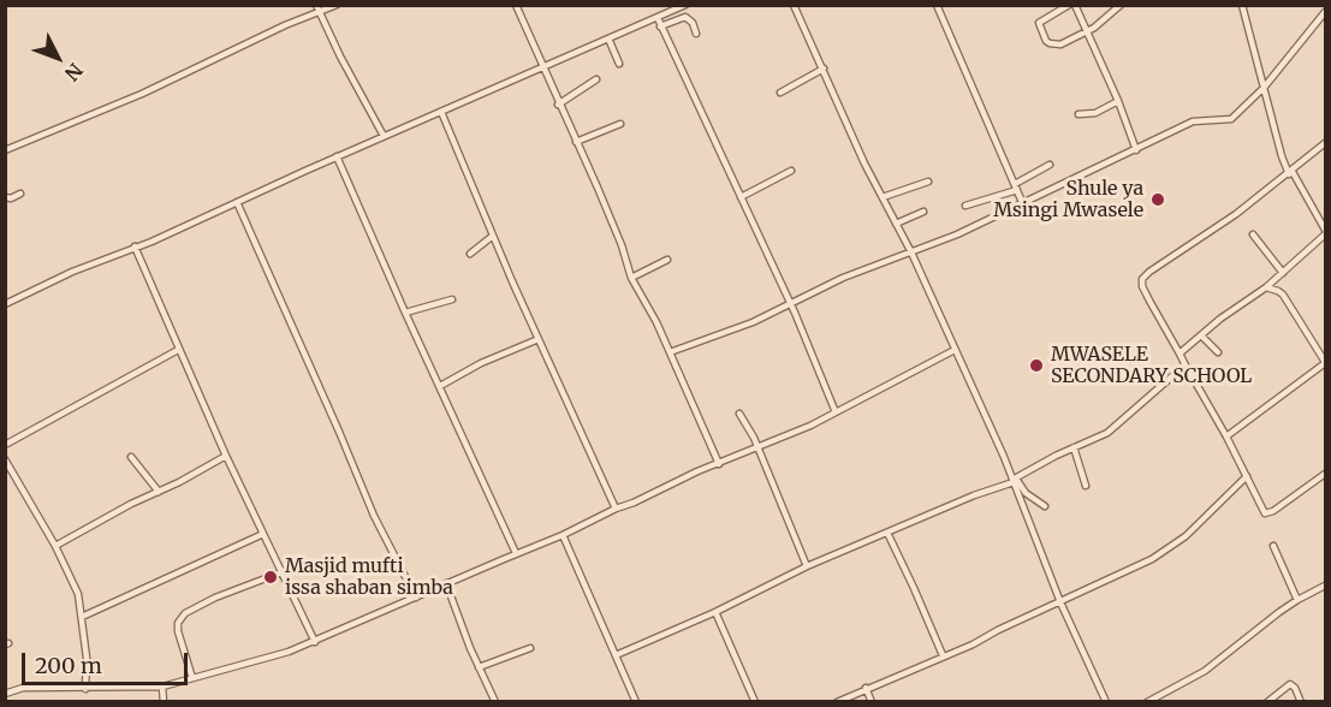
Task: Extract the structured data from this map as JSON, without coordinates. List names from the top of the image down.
{
  "places": ["Shule ya Msingi Mwasele", "MWASELE SECONDARY SCHOOL", "Masjid mufti issa shaban simba"],
  "scale_bar": "200 m",
  "north": "bottom right"
}
